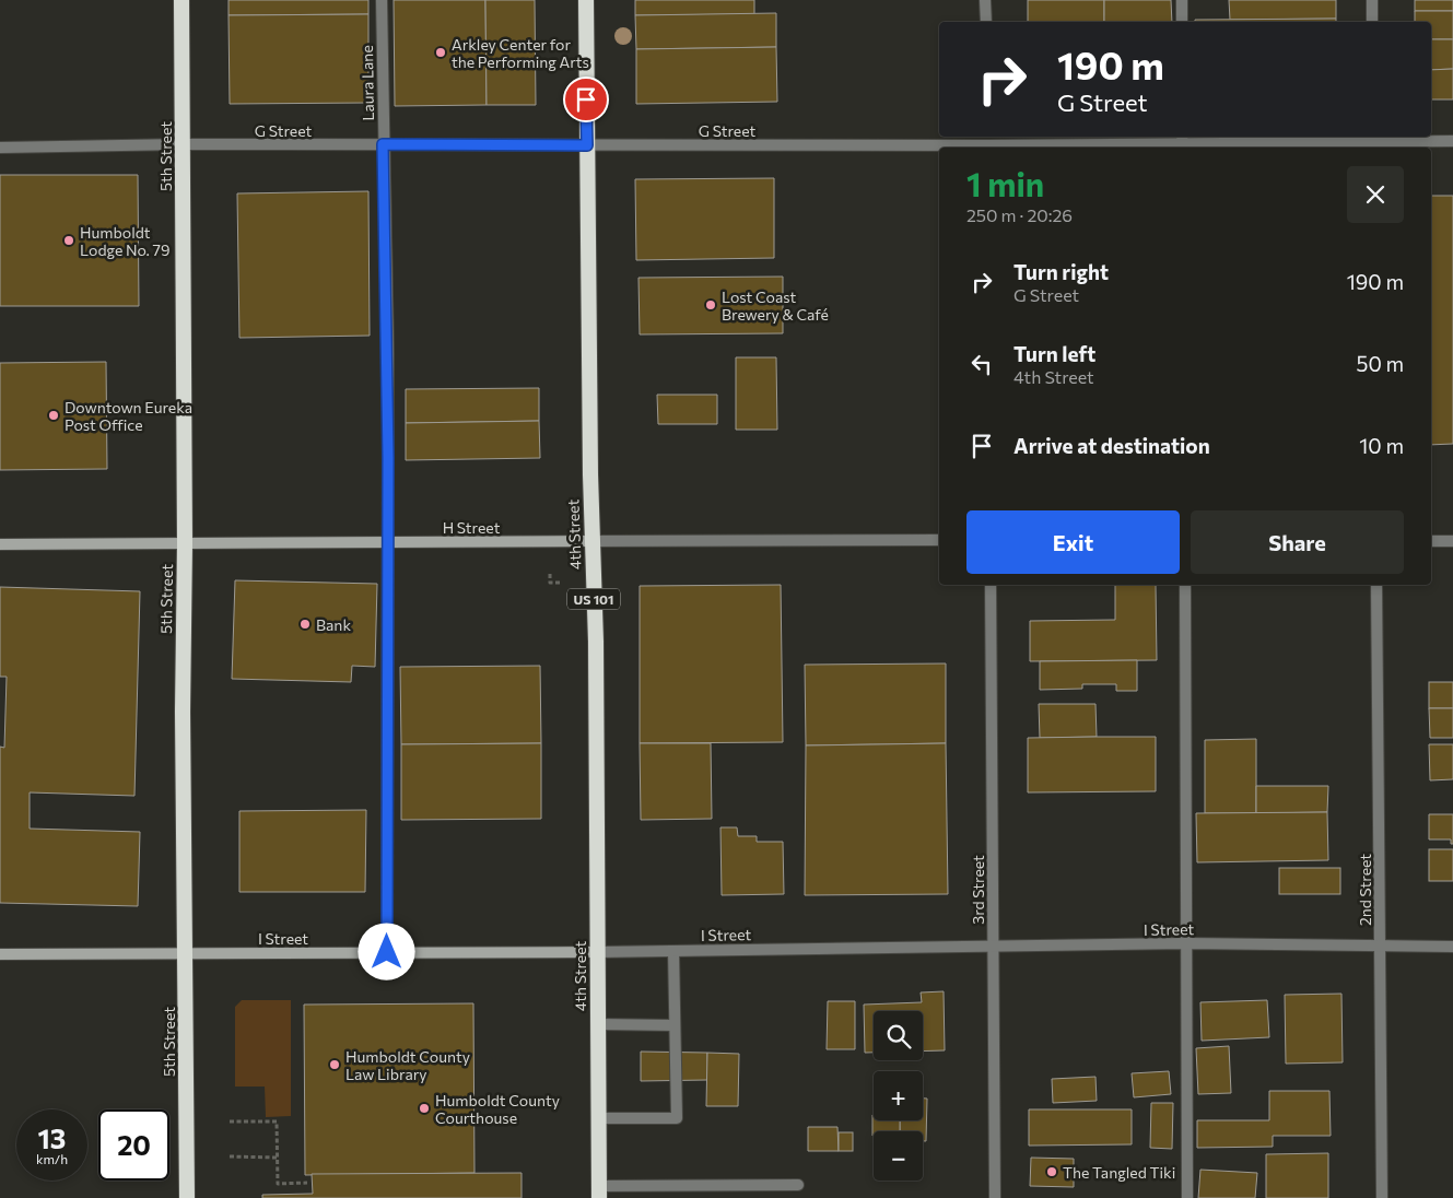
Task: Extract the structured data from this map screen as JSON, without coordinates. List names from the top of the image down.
{
  "streets": {
    "highway": ["5th Street", "4th Street", "US 101"],
    "main road": ["H Street", "I Street"],
    "street": [
      "Laura Lane",
      "G Street",
      "3rd Street",
      "2nd Street"
    ]
  },
  "crossings": [
    ["Laura Lane", "G Street"],
    ["Laura Lane", "H Street"],
    ["Laura Lane", "I Street"],
    ["G Street", "5th Street"],
    ["G Street", "4th Street"],
    ["5th Street", "H Street"],
    ["5th Street", "I Street"],
    ["H Street", "4th Street"],
    ["4th Street", "I Street"],
    ["3rd Street", "I Street"],
    ["2nd Street", "I Street"]
  ],
  "places": [
    "Arkley Center for the Performing Arts",
    "Humboldt Lodge No. 79",
    "Lost Coast Brewery & Café",
    "Downtown Eureka Post Office",
    "Bank",
    "Humboldt County Law Library",
    "Humboldt County Courthouse",
    "The Tangled Tiki"
  ],
  "page": {
    "turn": ["190 m", "G Street"],
    "heading": ["1 min", "250 m · 20:26"],
    "list": [
      {
        "name": "Turn right",
        "note": "G Street",
        "value": "190 m"
      },
      {
        "name": "Turn left",
        "note": "4th Street",
        "value": "50 m"
      },
      {
        "name": "Arrive at destination",
        "value": "10 m"
      }
    ],
    "buttons": ["Exit", "Share"],
    "map_buttons": ["+", "−"],
    "speed": "13 km/h",
    "limit": "20"
  }
}
